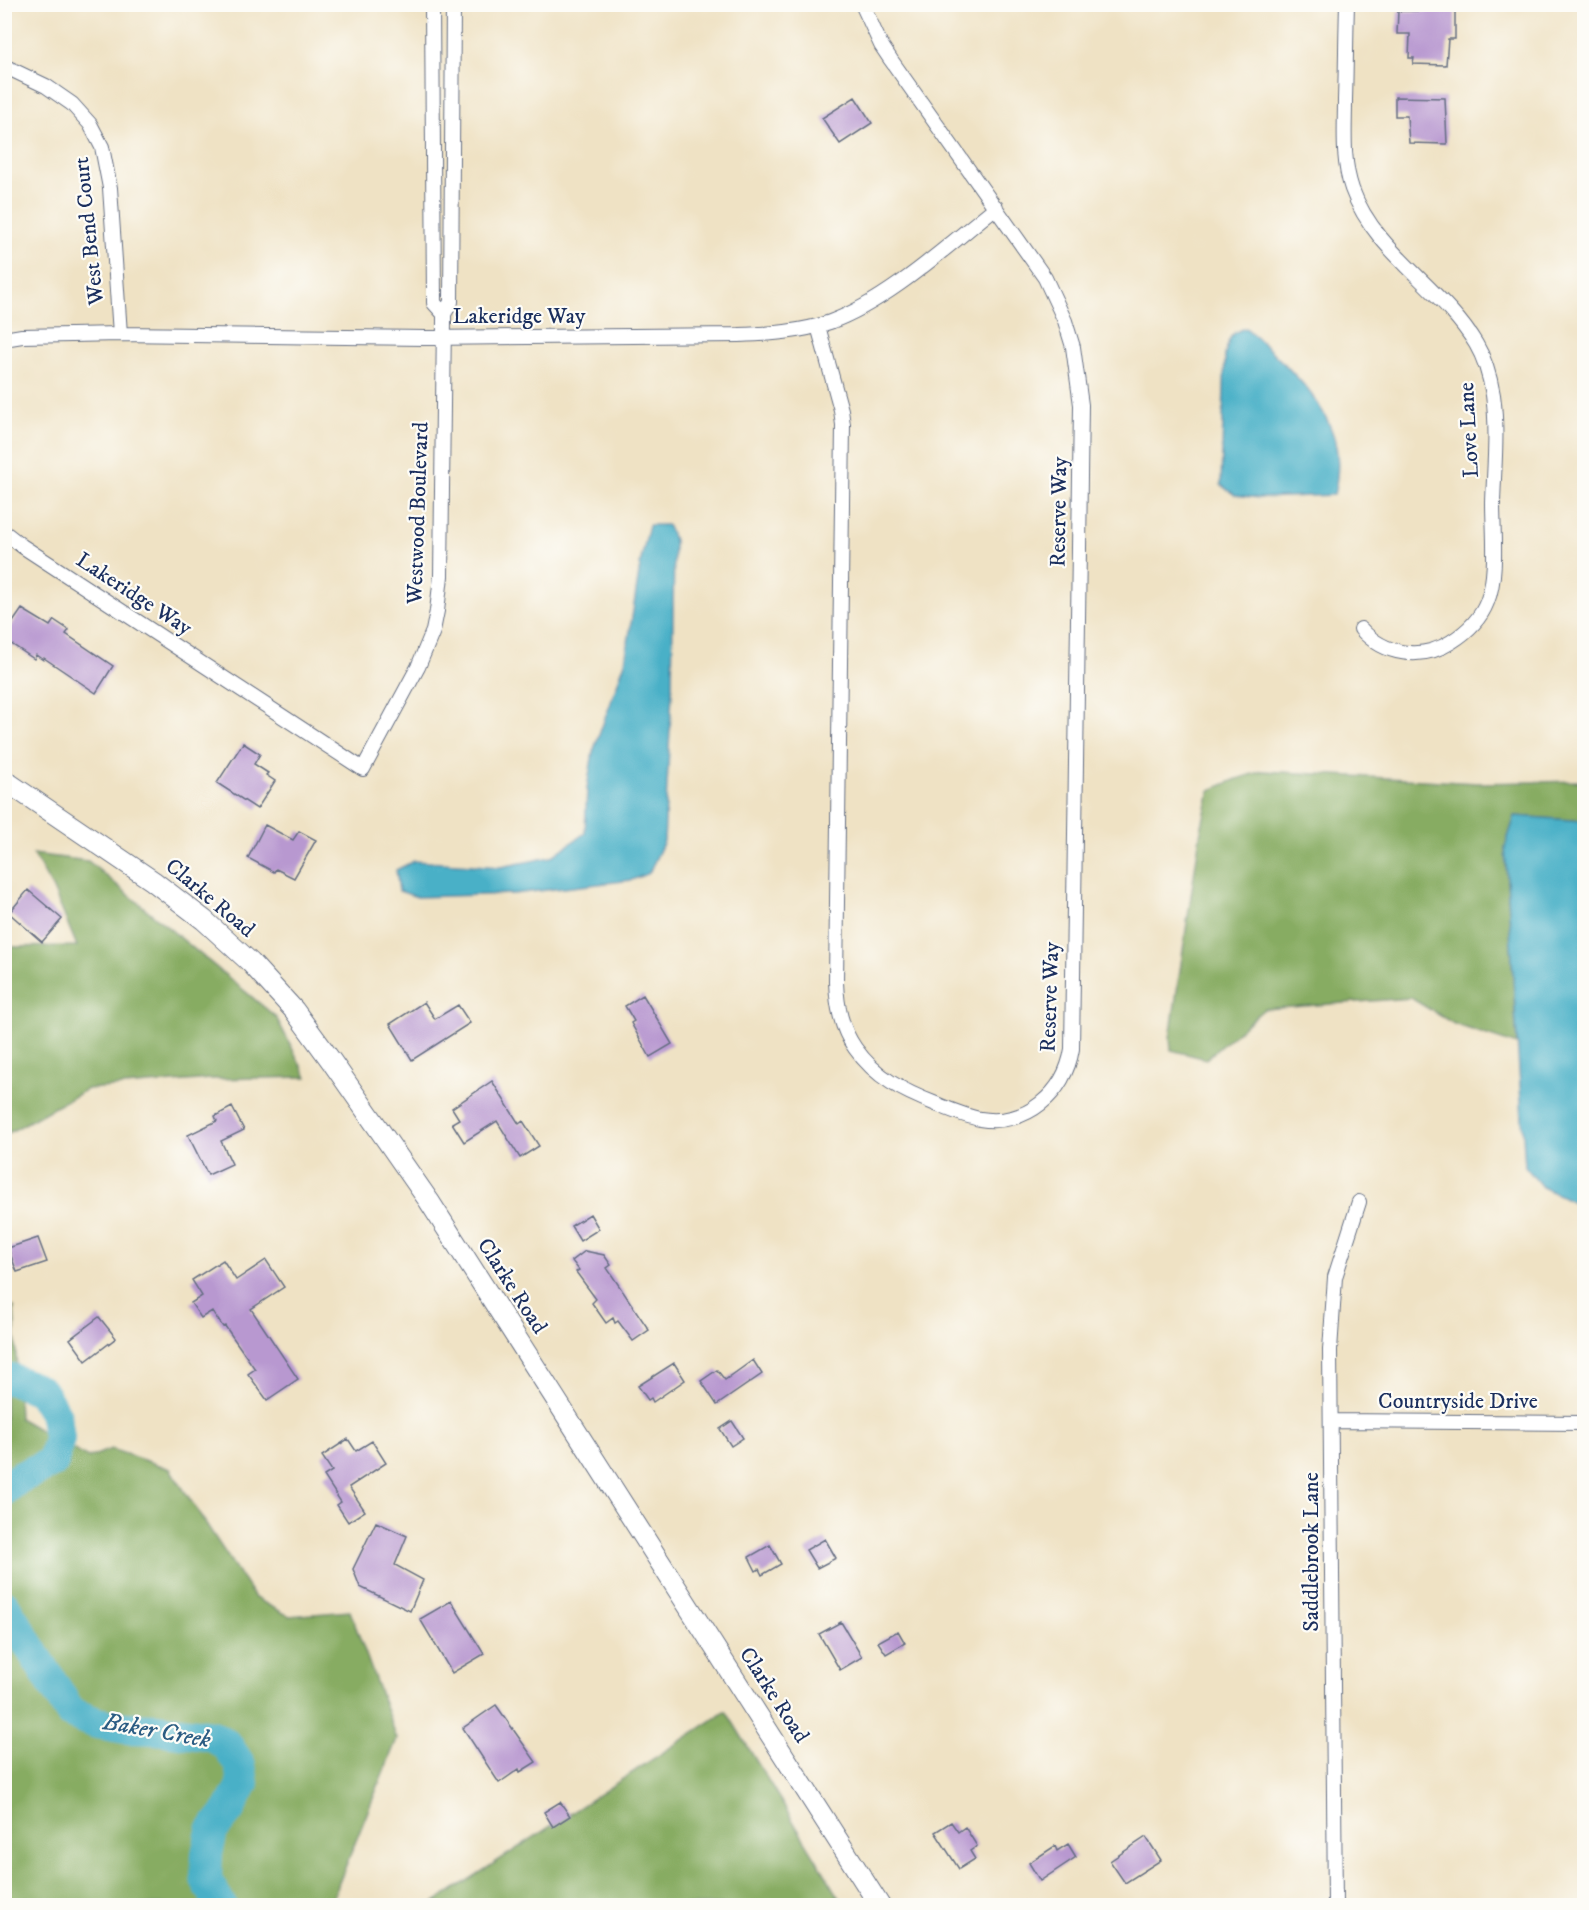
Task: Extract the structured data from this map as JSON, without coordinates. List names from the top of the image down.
{
  "streets": {
    "street": [
      "West Bend Court",
      "Lakeridge Way",
      "Love Lane",
      "Reserve Way",
      "Westwood Boulevard",
      "Clarke Road",
      "Countryside Drive",
      "Saddlebrook Lane"
    ]
  },
  "crossings": [
    ["West Bend Court", "Lakeridge Way"],
    ["Lakeridge Way", "Reserve Way"],
    ["Lakeridge Way", "Westwood Boulevard"],
    ["Countryside Drive", "Saddlebrook Lane"]
  ],
  "water": ["Baker Creek"]
}
